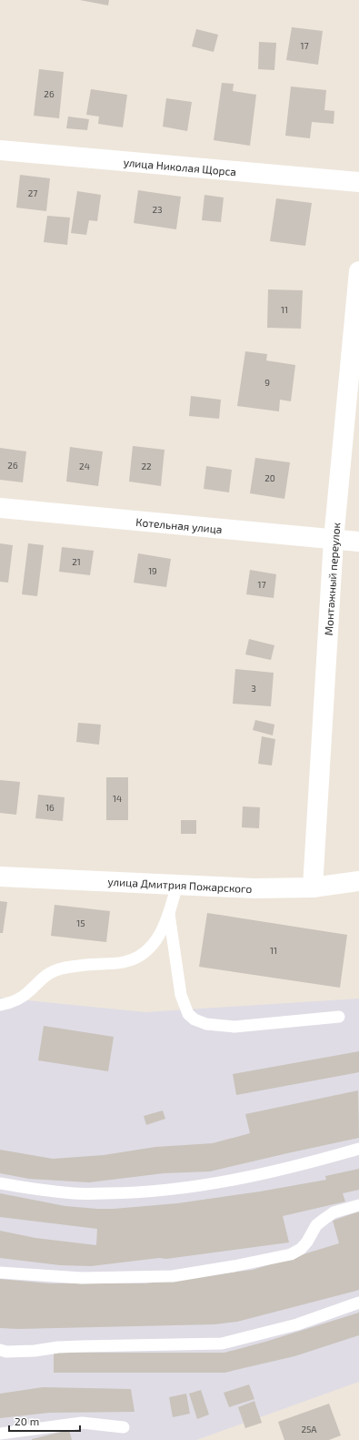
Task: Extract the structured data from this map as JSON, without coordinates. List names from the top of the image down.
{
  "streets": {
    "street": [
      "улица Николая Щорса",
      "Котельная улица",
      "Монтажный переулок",
      "улица Дмитрия Пожарского"
    ]
  },
  "crossings": [
    ["Котельная улица", "Монтажный переулок"],
    ["Монтажный переулок", "улица Дмитрия Пожарского"]
  ],
  "house_numbers": [
    "17",
    "26",
    "27",
    "23",
    "11",
    "9",
    "26",
    "24",
    "22",
    "20",
    "21",
    "19",
    "17",
    "3",
    "14",
    "16",
    "15",
    "11",
    "25А"
  ],
  "scale_bar": "20 m"
}
